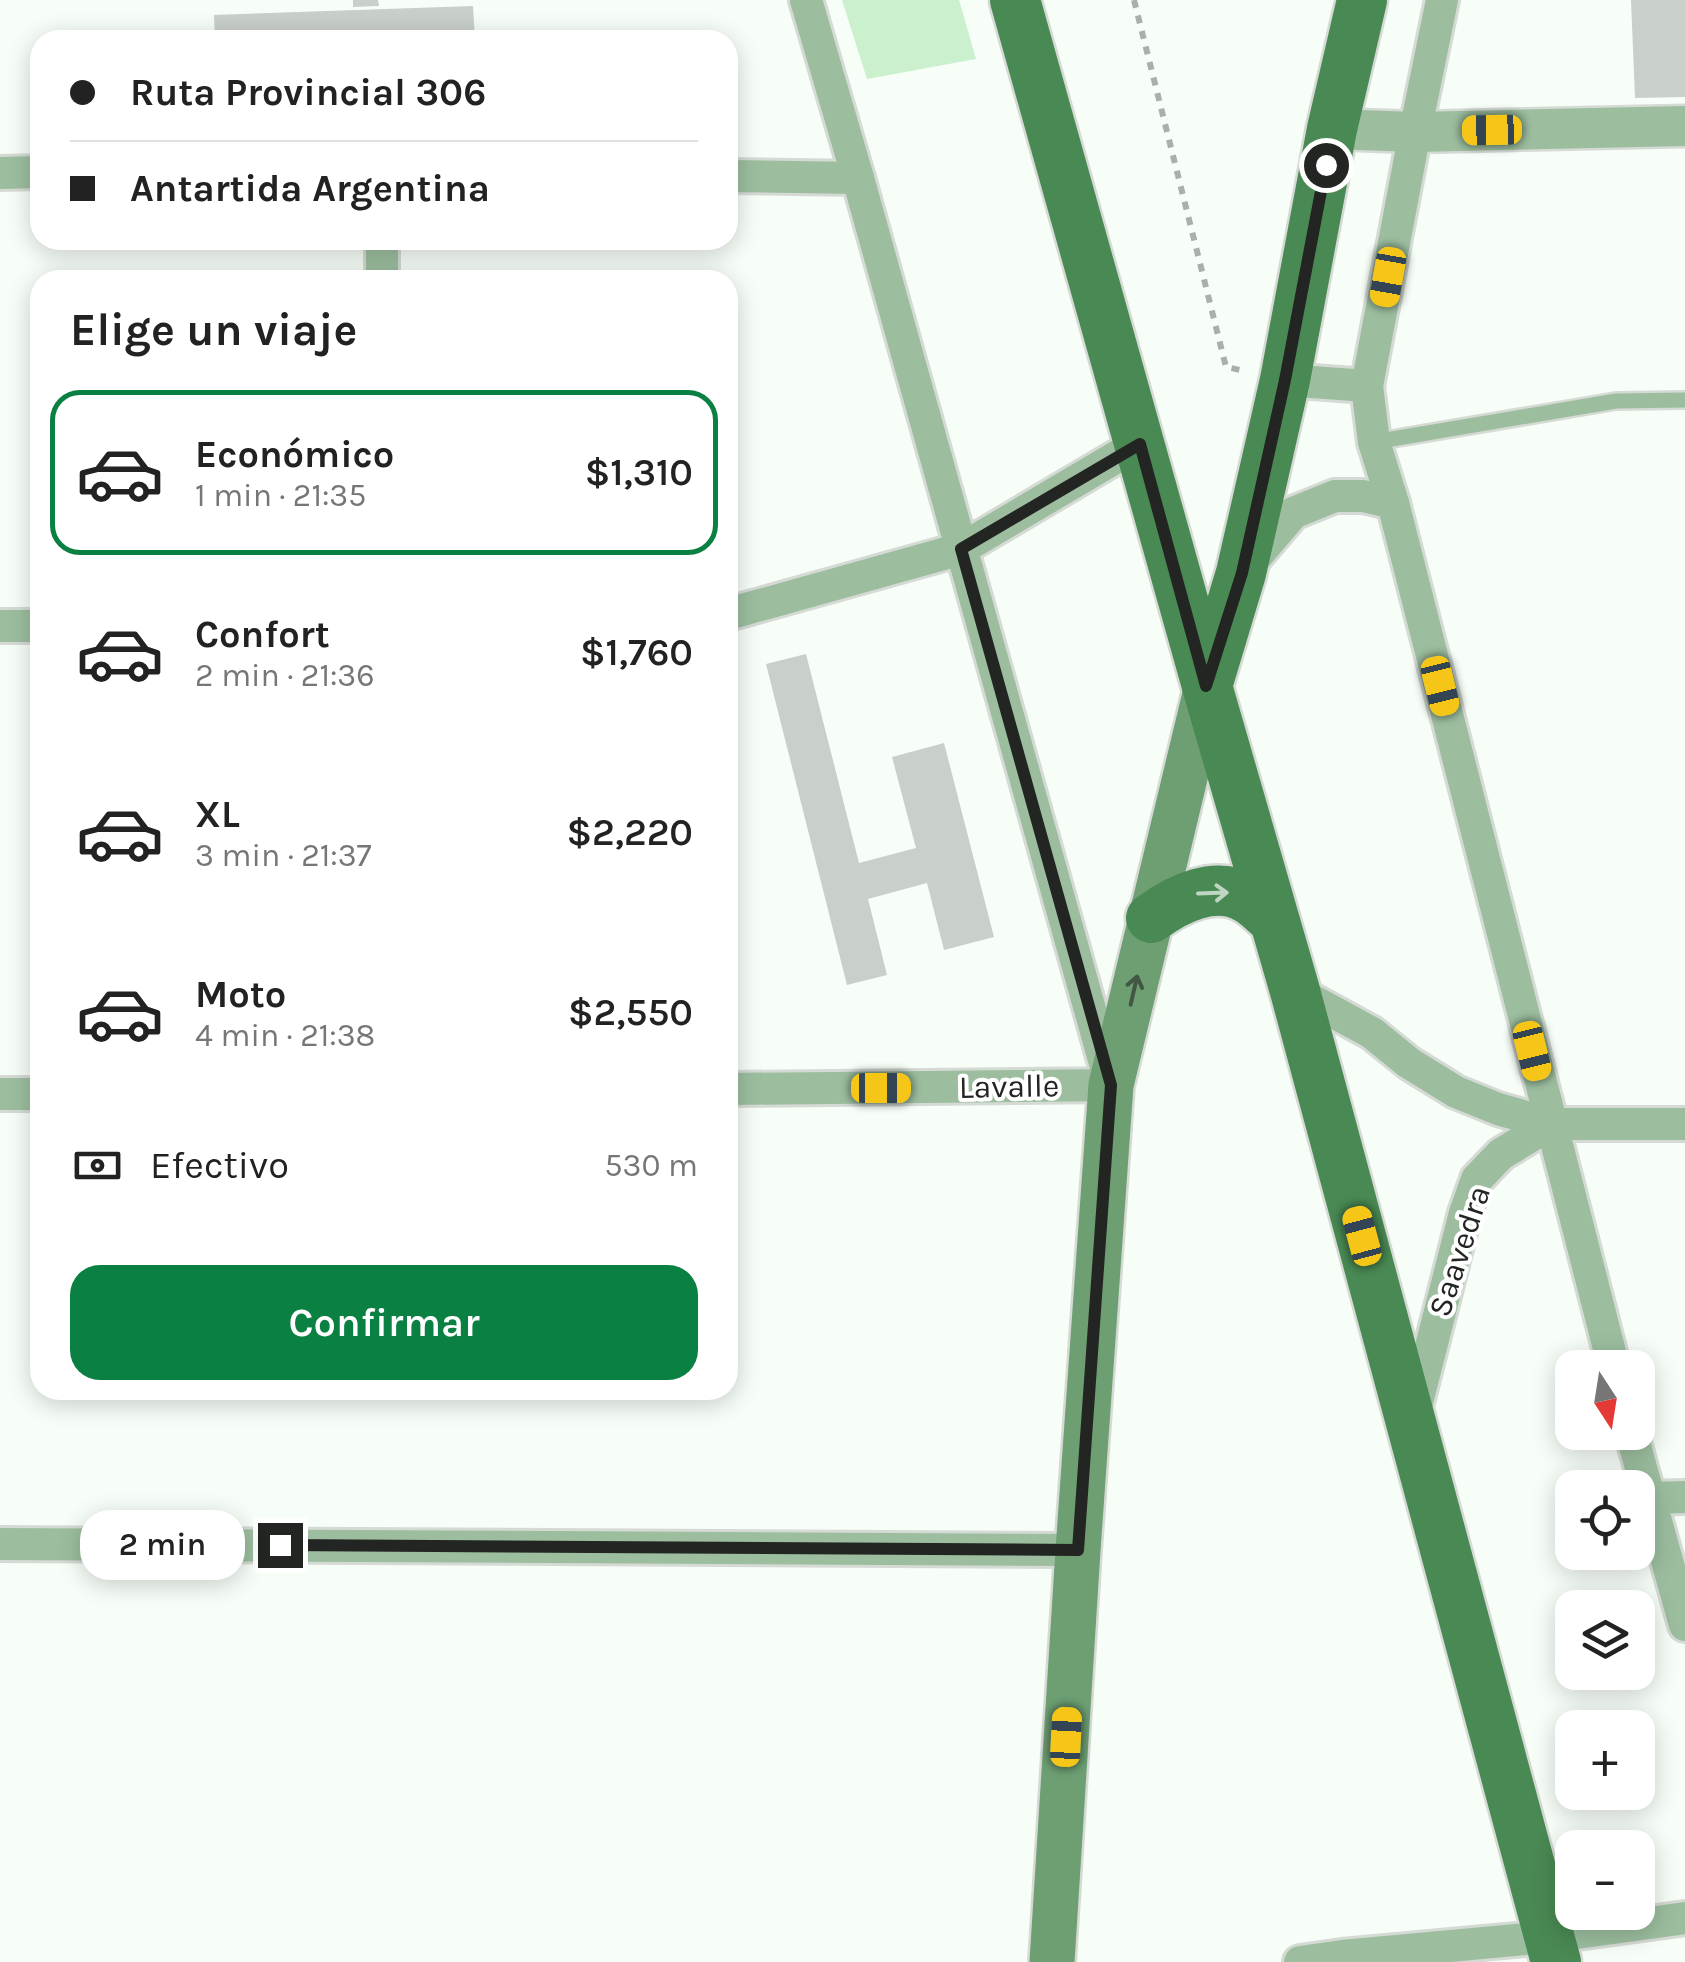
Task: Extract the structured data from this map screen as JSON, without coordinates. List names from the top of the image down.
{
  "streets": {
    "street": ["Lavalle", "Saavedra"]
  },
  "north": "bottom",
  "page": {
    "banner": ["Ruta Provincial 306", "Antartida Argentina"],
    "heading": "Elige un viaje",
    "list": [
      {
        "name": "Económico",
        "note": "1 min · 21:35",
        "value": "$1,310"
      },
      {
        "name": "Confort",
        "note": "2 min · 21:36",
        "value": "$1,760"
      },
      {
        "name": "XL",
        "note": "3 min · 21:37",
        "value": "$2,220"
      },
      {
        "name": "Moto",
        "note": "4 min · 21:38",
        "value": "$2,550"
      }
    ],
    "pay": ["Efectivo", "530 m"],
    "buttons": "Confirmar",
    "map_buttons": ["+", "−"],
    "bubble": "2 min"
  }
}
